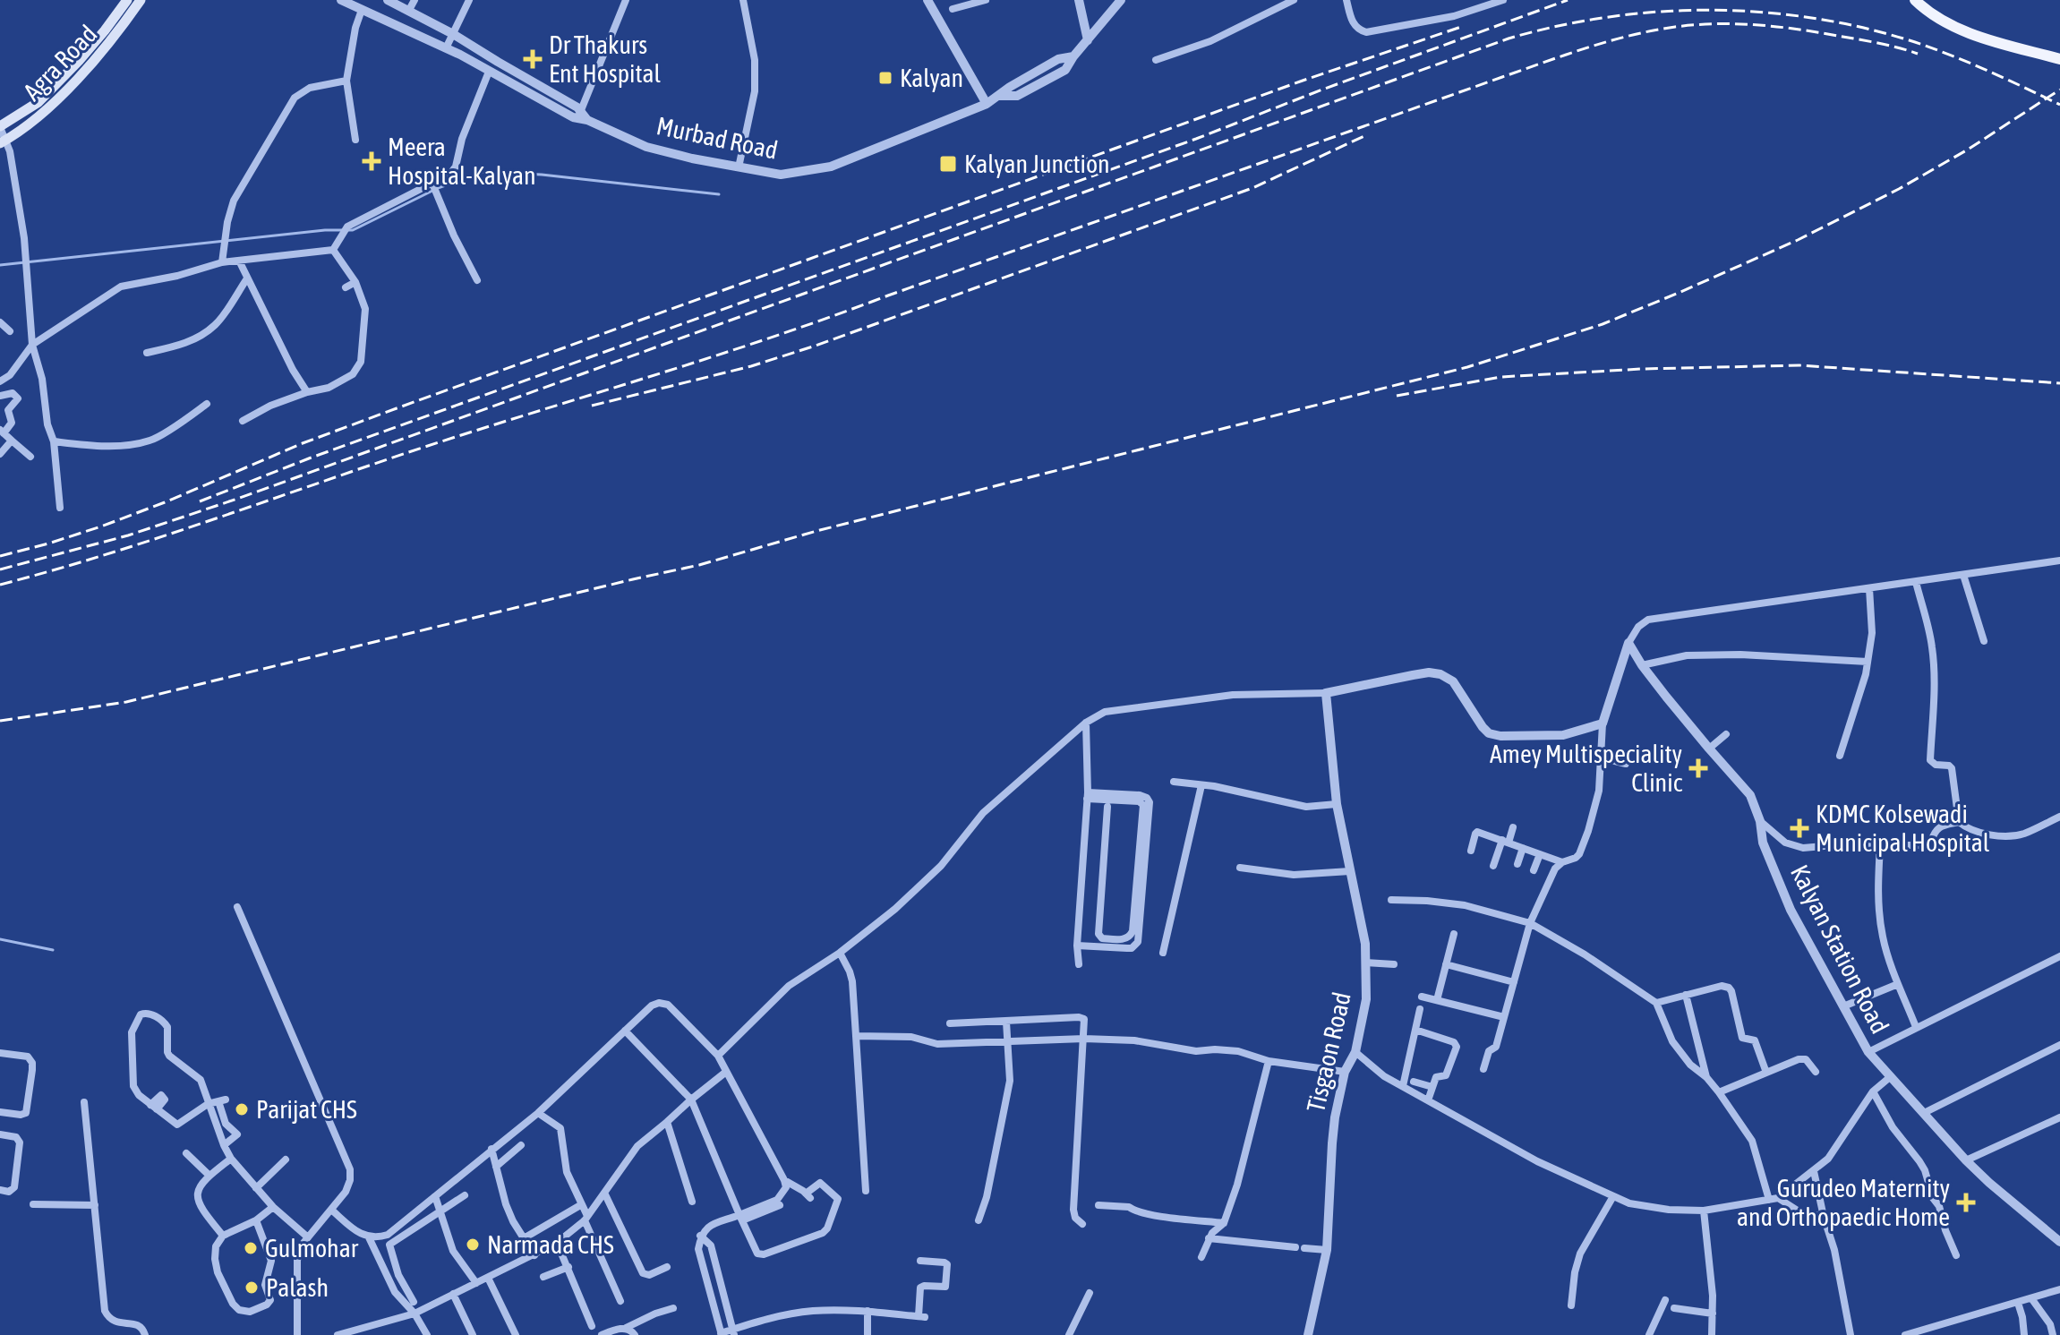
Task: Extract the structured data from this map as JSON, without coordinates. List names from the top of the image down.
{
  "streets": {
    "main road": ["Agra Road"],
    "street": ["Murbad Road", "Kalyan Station Road", "Tisgaon Road"]
  },
  "places": {
    "health": [
      "Dr Thakurs Ent Hospital",
      "Meera Hospital-Kalyan",
      "Amey Multispeciality Clinic",
      "KDMC Kolsewadi Municipal Hospital",
      "Gurudeo Maternity and Orthopaedic Home"
    ],
    "transit": ["Kalyan", "Kalyan Junction"],
    "other": [
      "Parijat CHS",
      "Narmada CHS",
      "Gulmohar",
      "Palash"
    ]
  }
}
